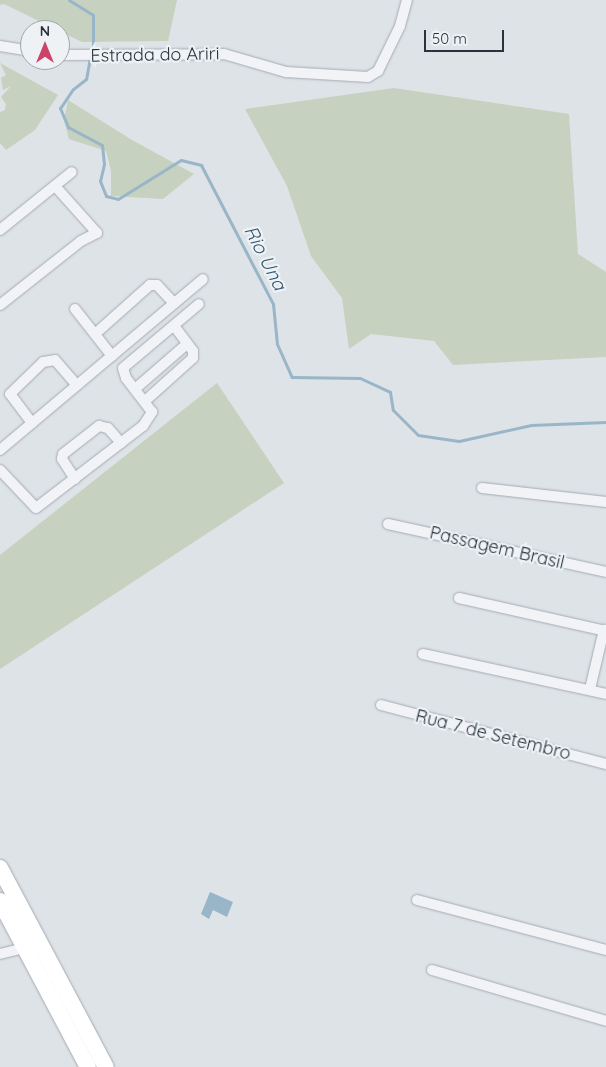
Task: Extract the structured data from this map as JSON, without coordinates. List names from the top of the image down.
{
  "streets": {
    "street": ["Estrada do Ariri", "Passagem Brasil", "Rua 7 de Setembro"]
  },
  "water": ["Rio Una"],
  "scale_bar": "50 m",
  "north": "top"
}
